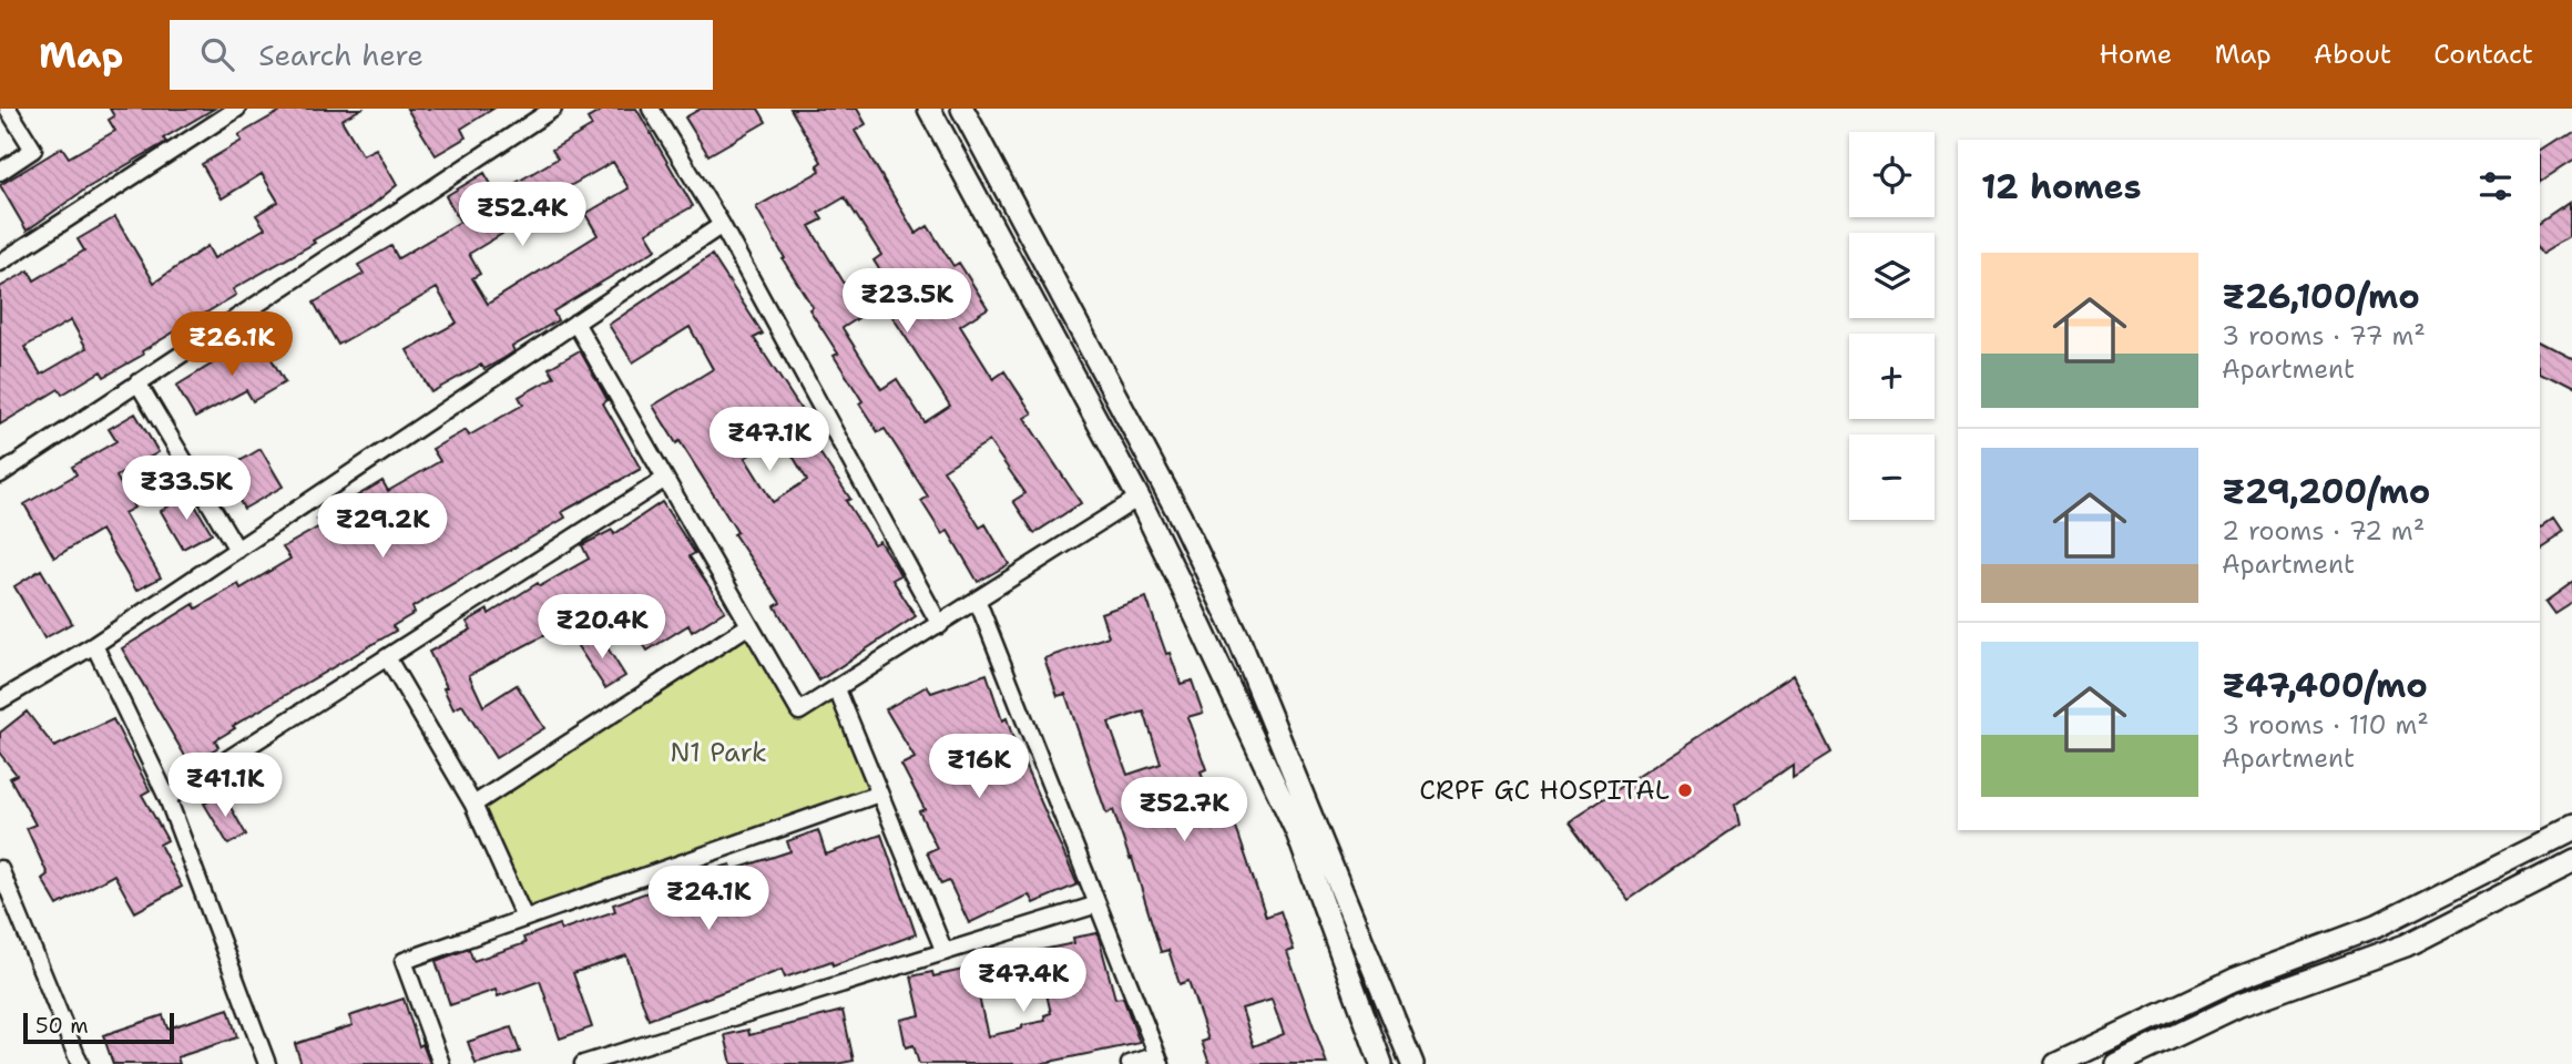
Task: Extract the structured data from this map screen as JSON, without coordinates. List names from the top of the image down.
{
  "parks": ["N1 Park"],
  "places": ["CRPF GC HOSPITAL"],
  "scale_bar": "50 m",
  "page": {
    "header": "Map",
    "search": "Search here",
    "nav": [
      "Home",
      "Map",
      "About",
      "Contact"
    ],
    "map_buttons": ["+", "−"],
    "heading": "12 homes",
    "price": [
      "₹52.4K",
      "₹23.5K",
      "₹26.1K",
      "₹47.1K",
      "₹33.5K",
      "₹29.2K",
      "₹20.4K",
      "₹16K",
      "₹41.1K",
      "₹52.7K",
      "₹24.1K",
      "₹47.4K"
    ],
    "list": [
      {
        "name": "₹26,100/mo",
        "note": "3 rooms · 77 m² · Apartment"
      },
      {
        "name": "₹29,200/mo",
        "note": "2 rooms · 72 m² · Apartment"
      },
      {
        "name": "₹47,400/mo",
        "note": "3 rooms · 110 m² · Apartment"
      }
    ],
    "scale": "50 m"
  }
}
